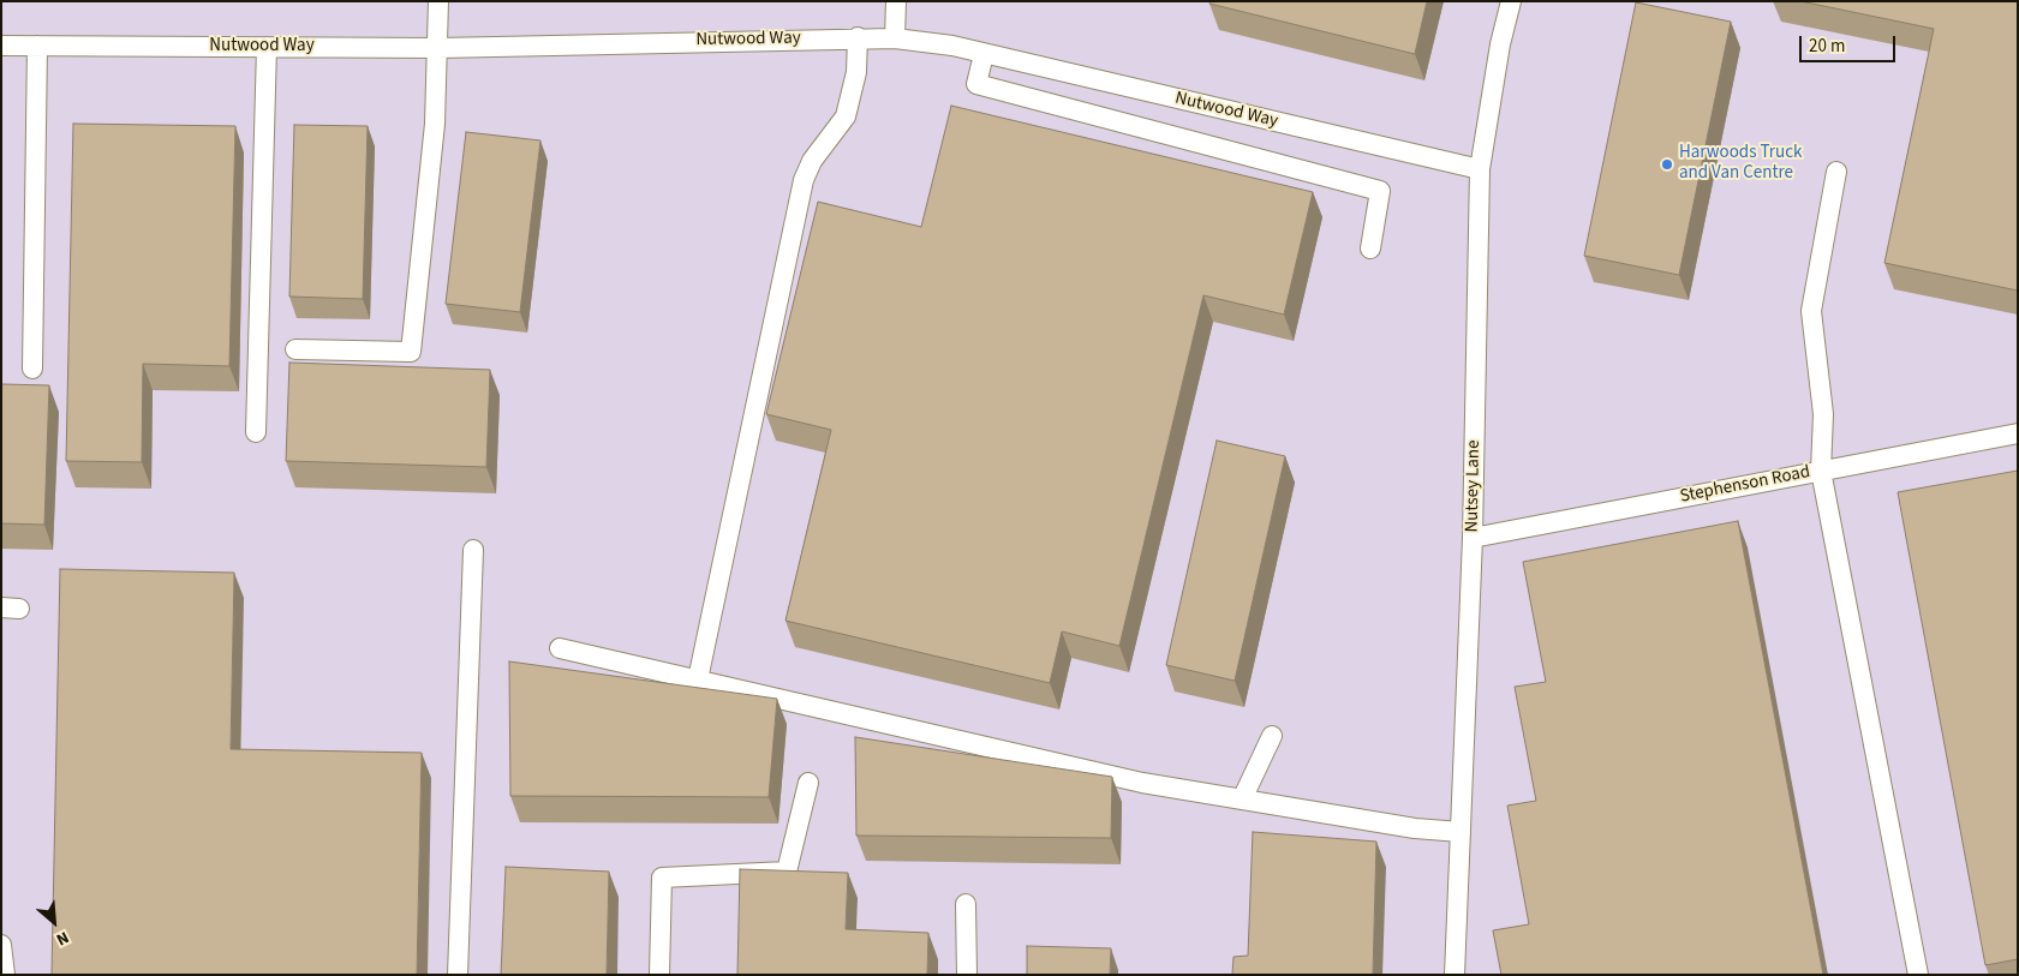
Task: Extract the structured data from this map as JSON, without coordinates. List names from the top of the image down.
{
  "streets": {
    "lane": ["Nutwood Way", "Stephenson Road", "Nutsey Lane"]
  },
  "crossings": [
    ["Nutwood Way", "Nutsey Lane"],
    ["Stephenson Road", "Nutsey Lane"]
  ],
  "places": ["Harwoods Truck and Van Centre"],
  "scale_bar": "20 m",
  "north": "bottom right"
}
